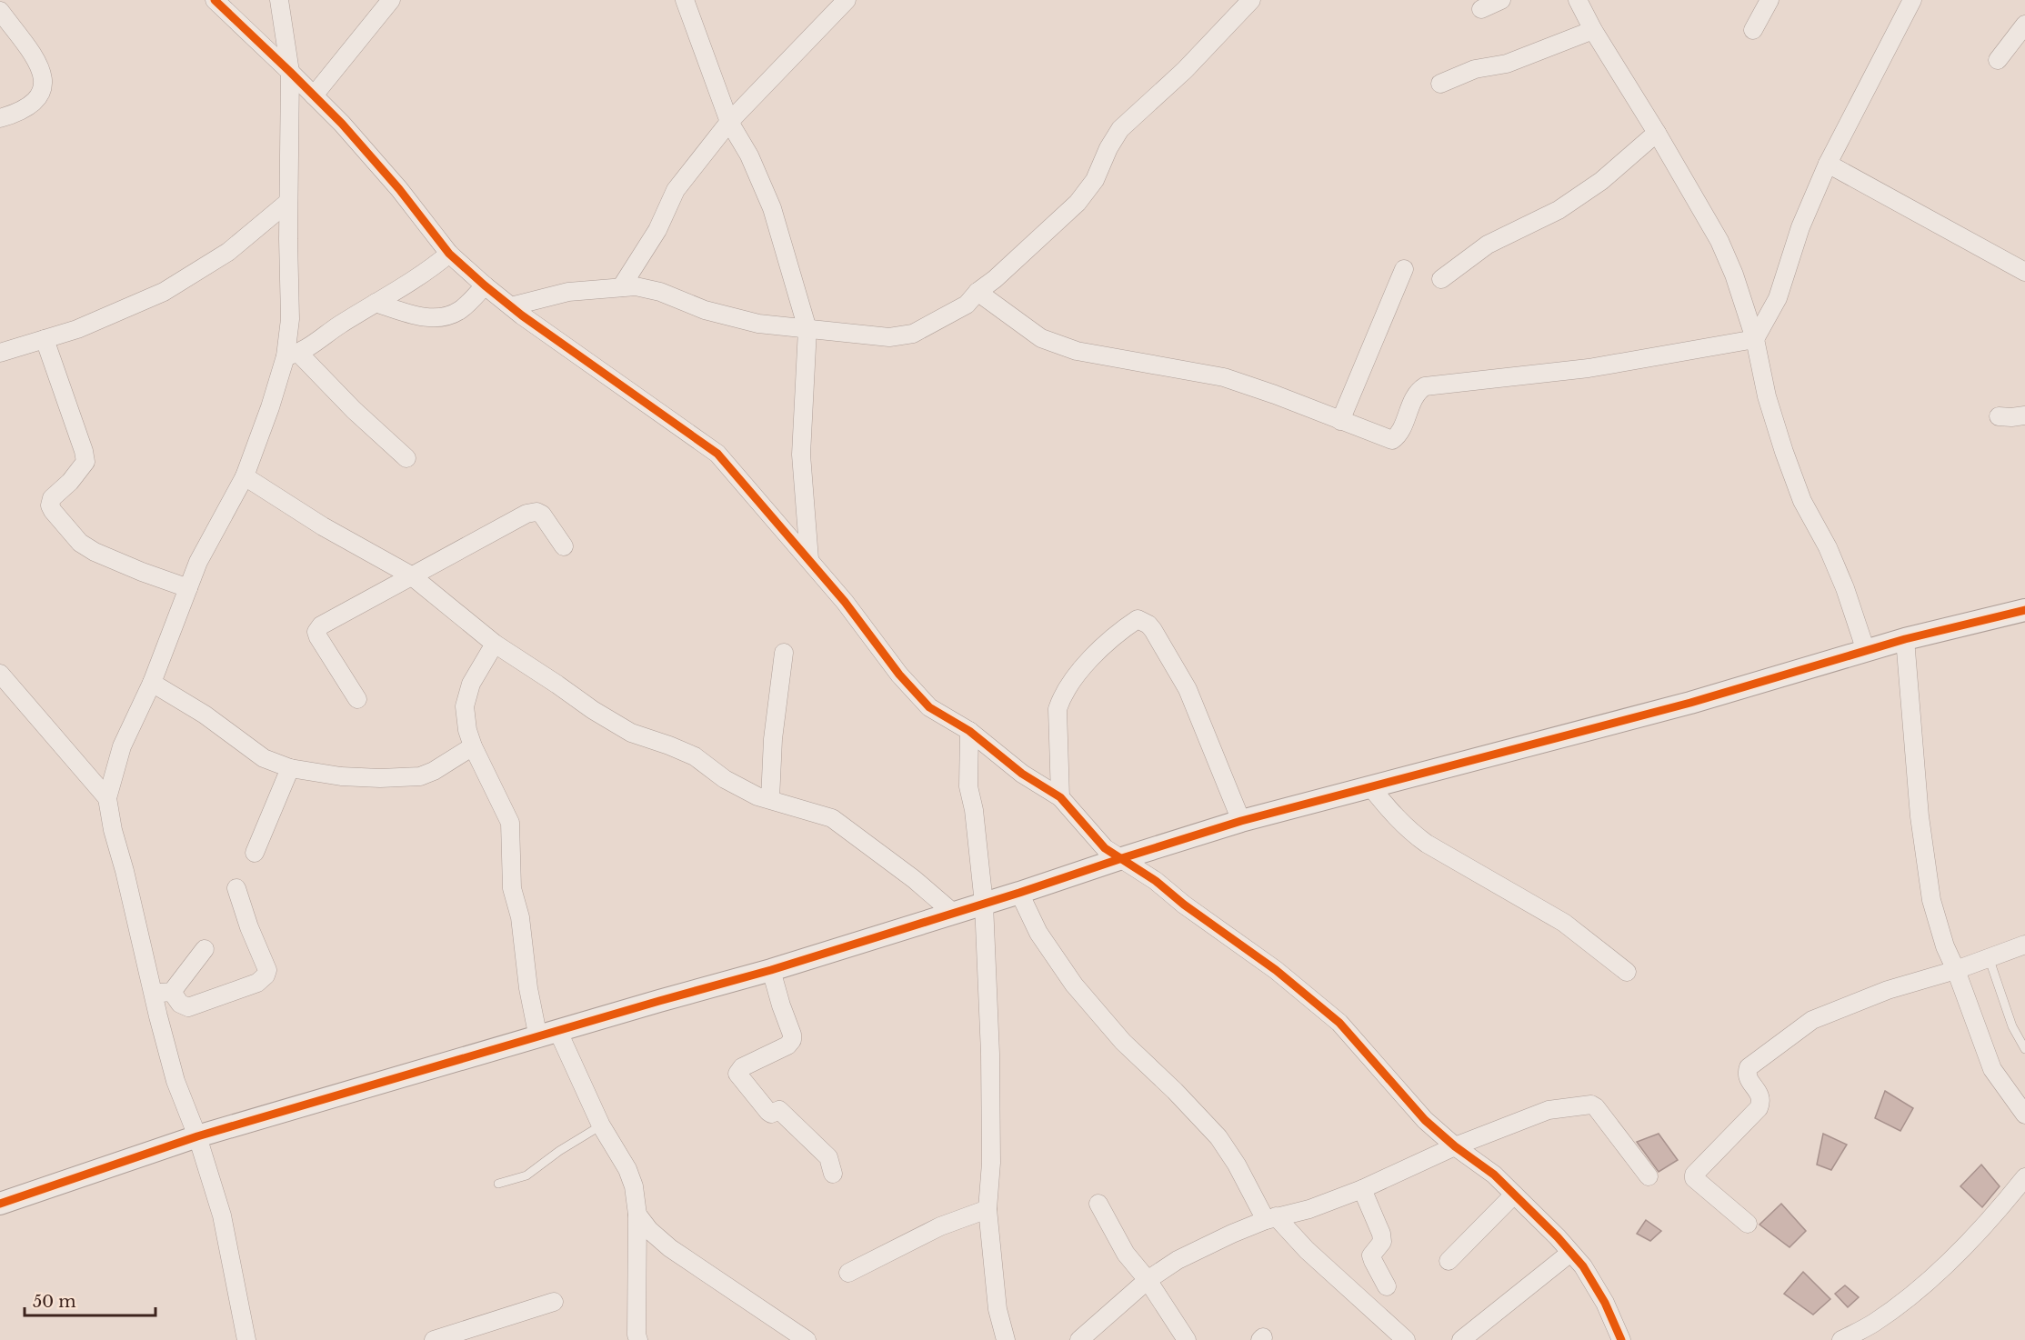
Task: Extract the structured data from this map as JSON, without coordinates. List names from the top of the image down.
{
  "scale_bar": "50 m"
}
